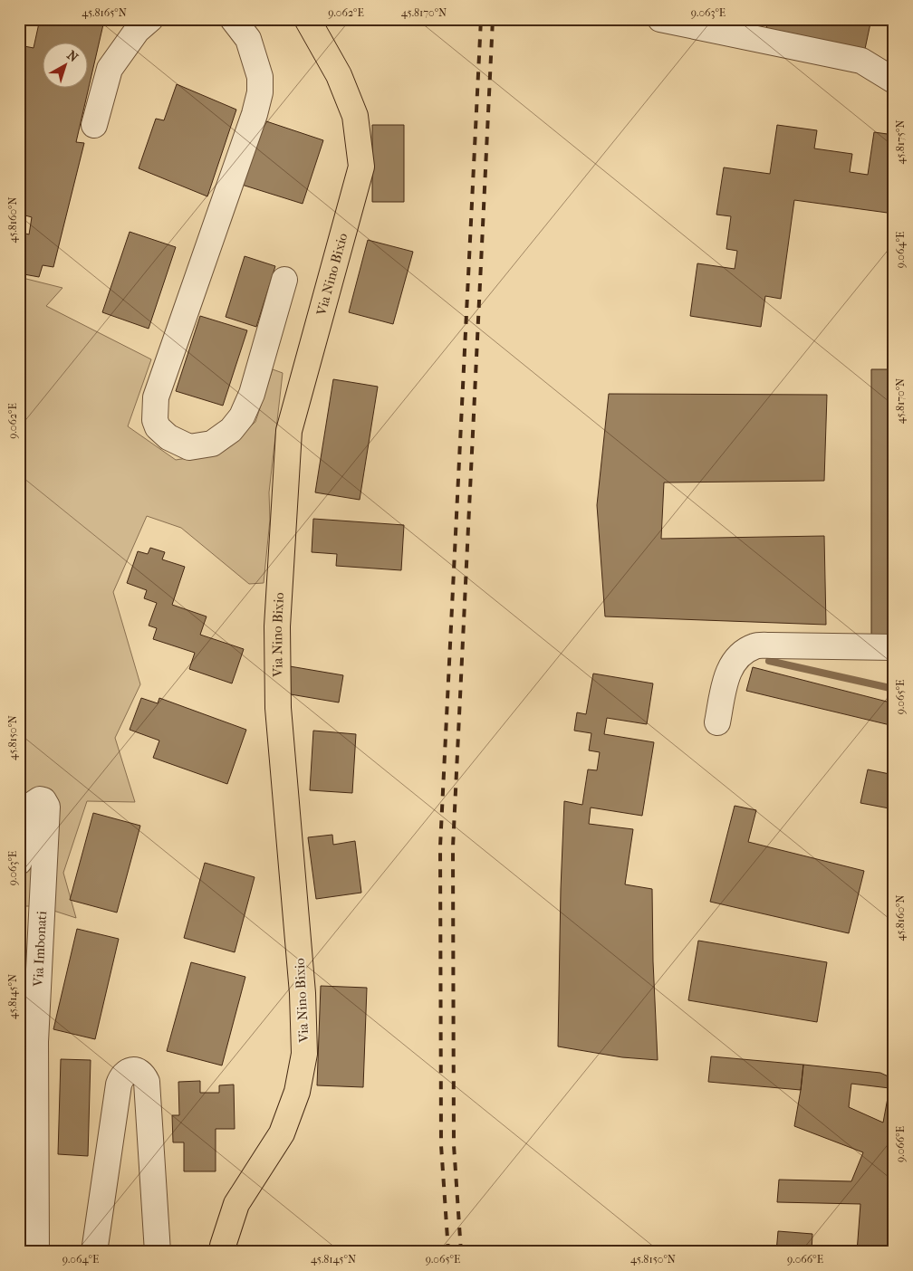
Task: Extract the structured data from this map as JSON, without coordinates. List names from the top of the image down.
{
  "streets": {
    "main road": ["Via Nino Bixio"],
    "street": ["Via Imbonati"]
  },
  "north": "top right",
  "coordinates": [
    "45.8165°N",
    "9.062°E",
    "45.8170°N",
    "9.063°E",
    "45.8175°N",
    "45.8160°N",
    "9.064°E",
    "9.065°E",
    "45.8150°N",
    "45.8145°N",
    "9.066°E"
  ]
}
